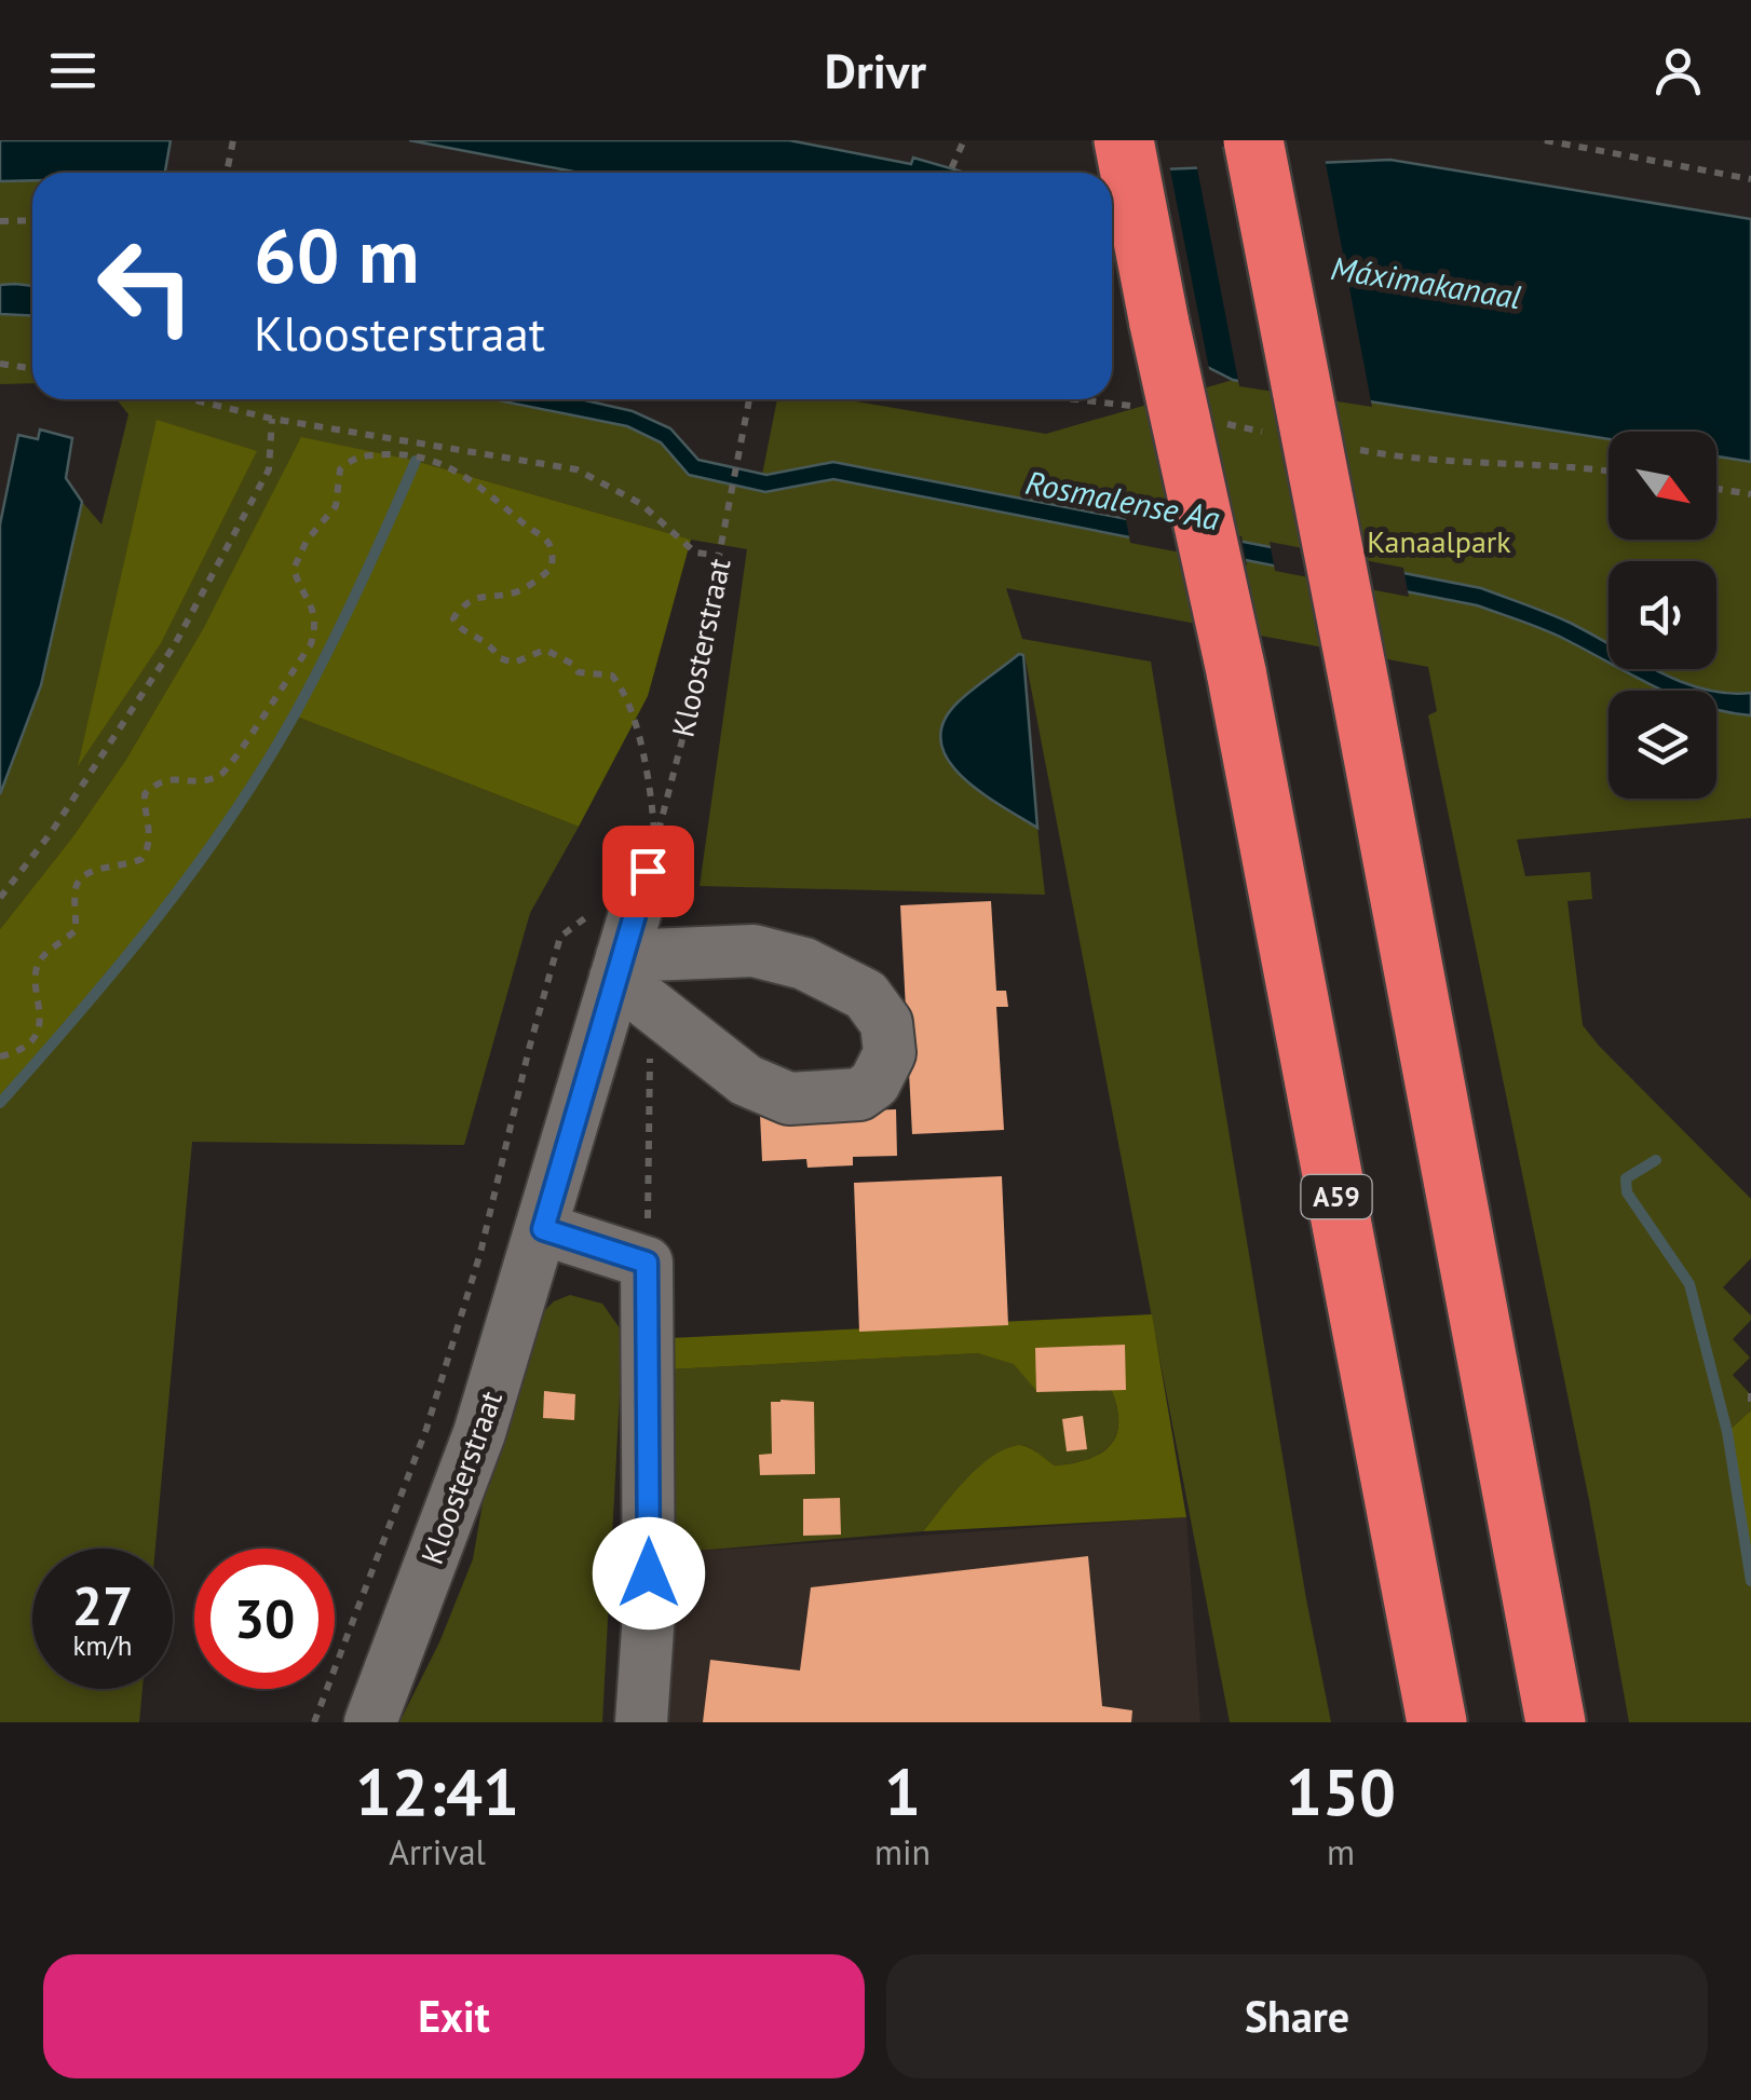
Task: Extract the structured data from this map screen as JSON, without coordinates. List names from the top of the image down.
{
  "streets": {
    "highway": ["A59"],
    "street": ["Kloosterstraat"]
  },
  "water": ["Máximakanaal", "Rosmalense Aa"],
  "parks": ["Kanaalpark"],
  "north": "bottom right",
  "page": {
    "header": "Drivr",
    "turn": ["60 m", "Kloosterstraat"],
    "speed": "27 km/h",
    "limit": "30",
    "eta": [
      "12:41",
      "Arrival",
      "1",
      "min",
      "150",
      "m"
    ],
    "buttons": ["Exit", "Share"]
  }
}
